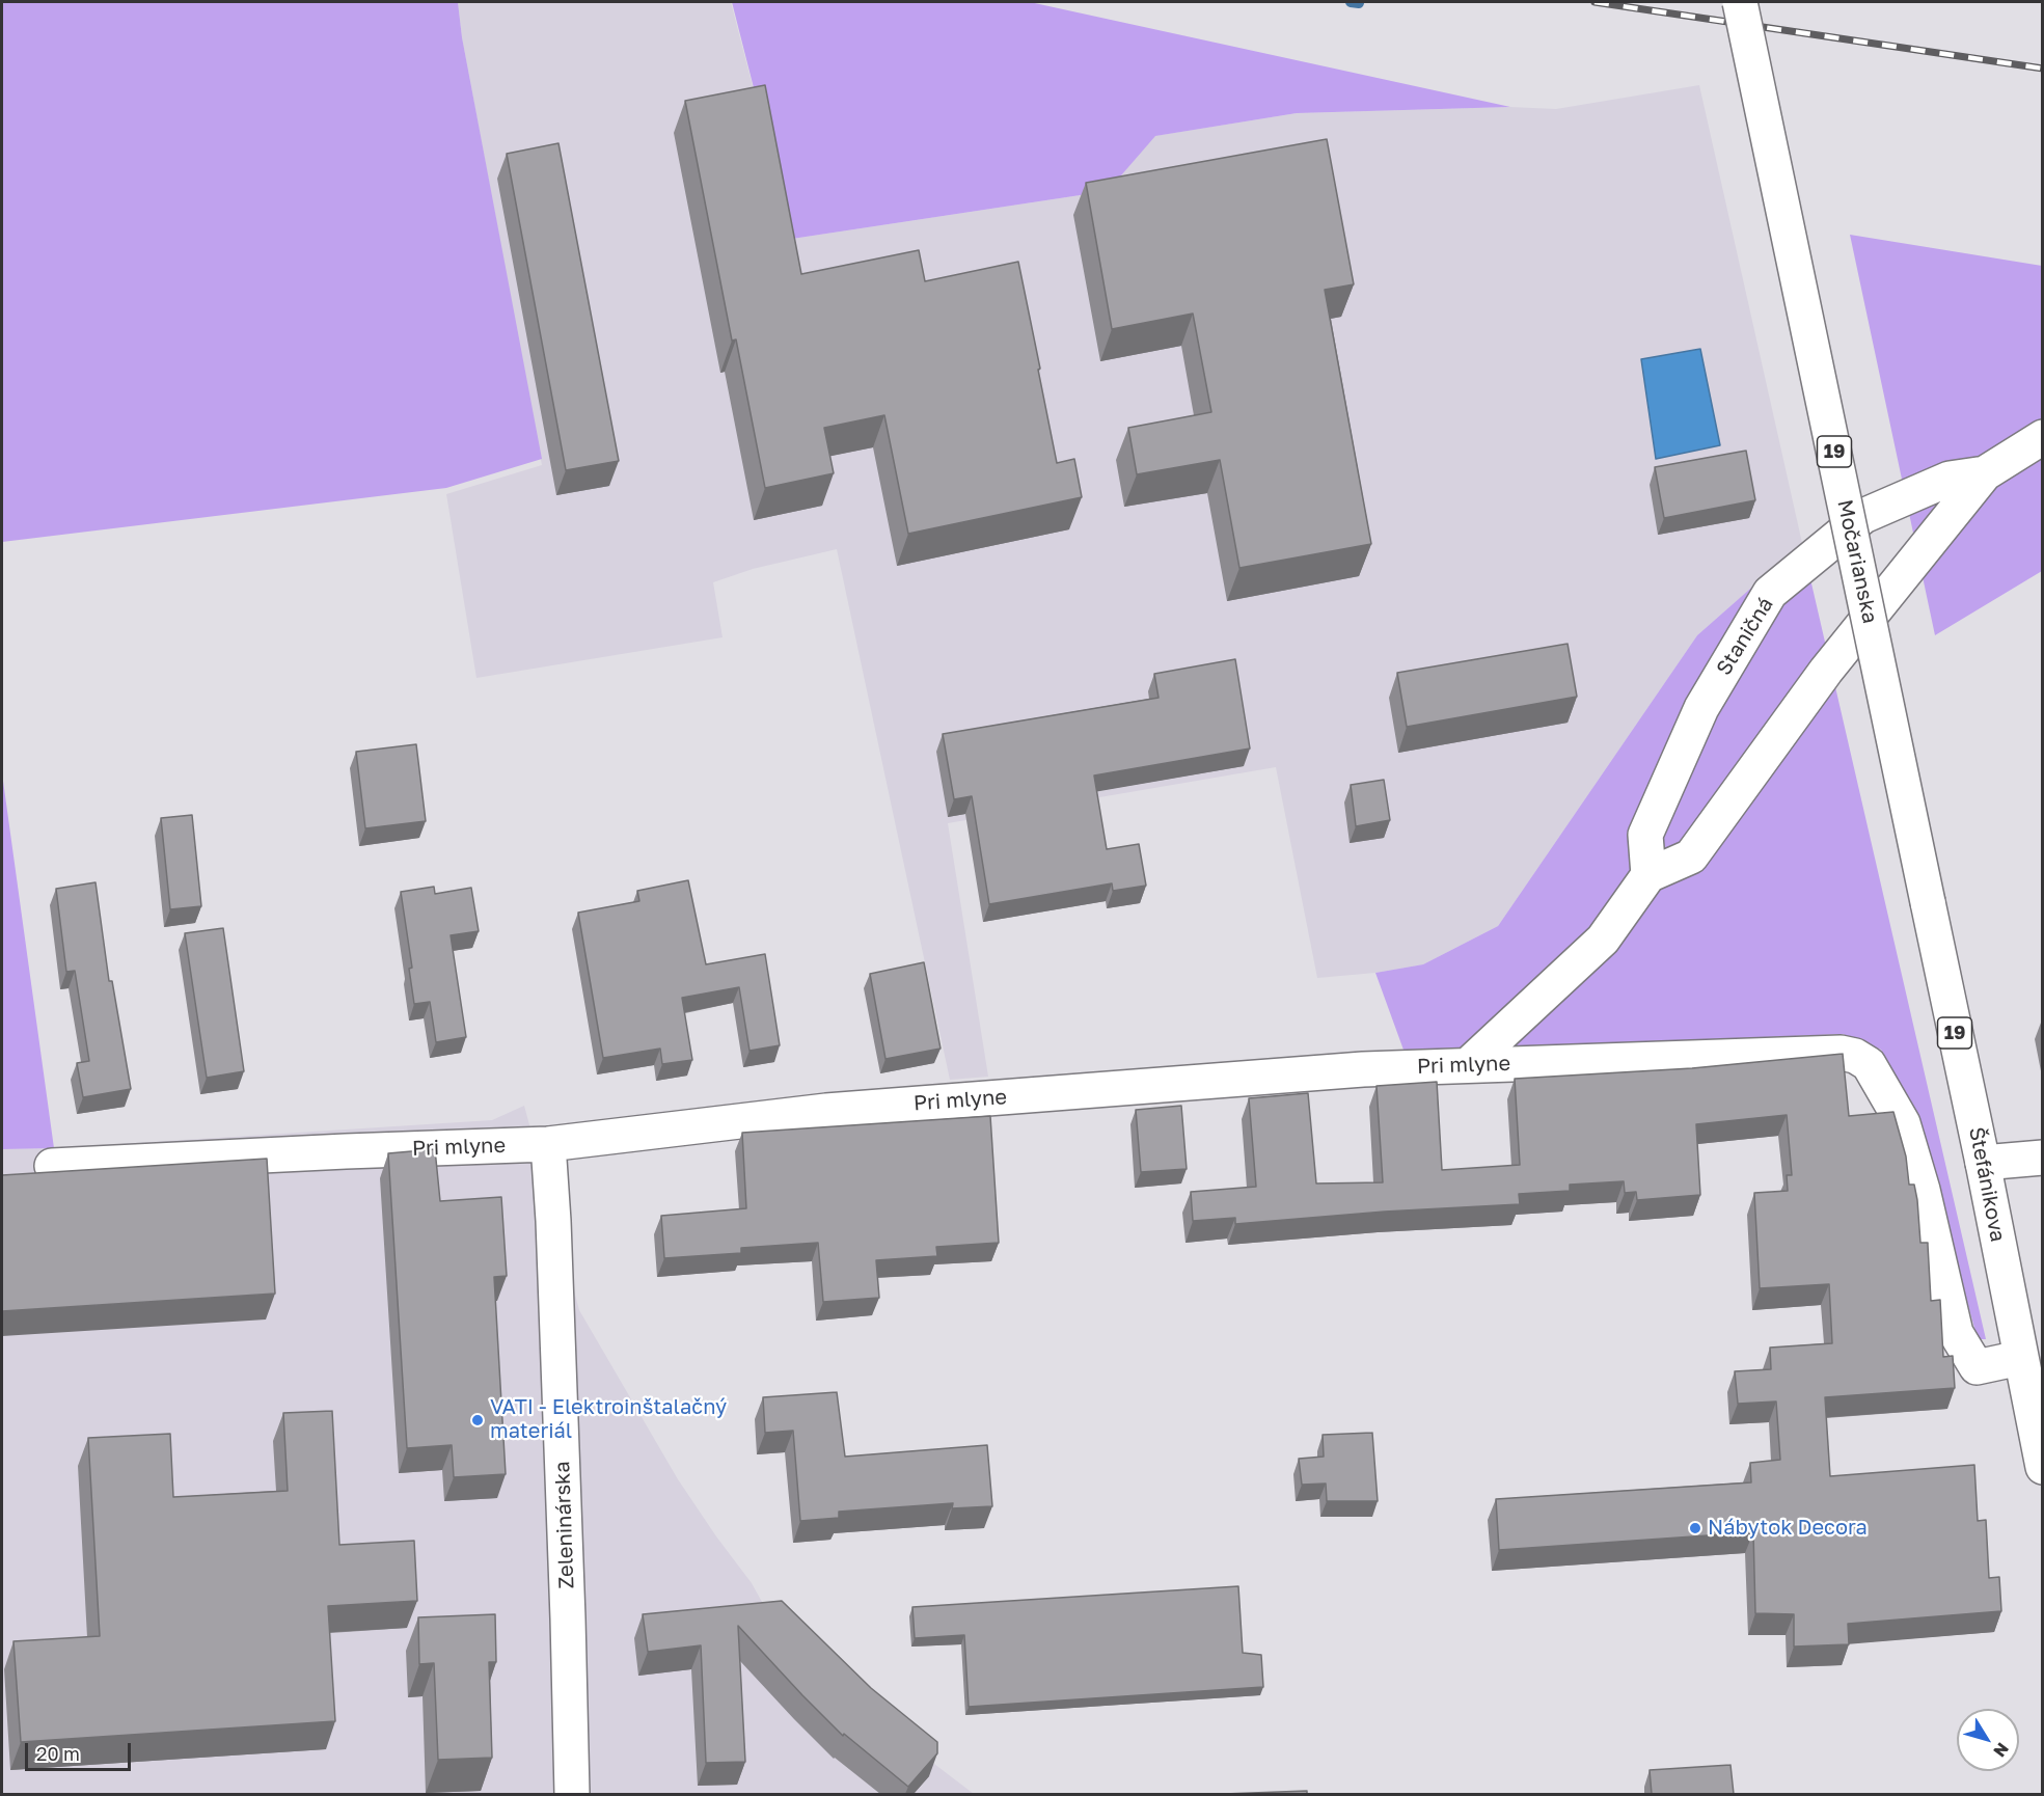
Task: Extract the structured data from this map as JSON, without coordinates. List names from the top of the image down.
{
  "streets": {
    "street": [
      "19",
      "Močarianska",
      "Staničná",
      "Pri mlyne",
      "Štefánikova",
      "Zeleninárska"
    ]
  },
  "crossings": [
    ["Močarianska", "Štefánikova"],
    ["Pri mlyne", "Štefánikova"],
    ["Pri mlyne", "Zeleninárska"]
  ],
  "places": ["VATI - Elektroinštalačný materiál", "Nábytok Decora"],
  "scale_bar": "20 m",
  "north": "bottom right"
}
